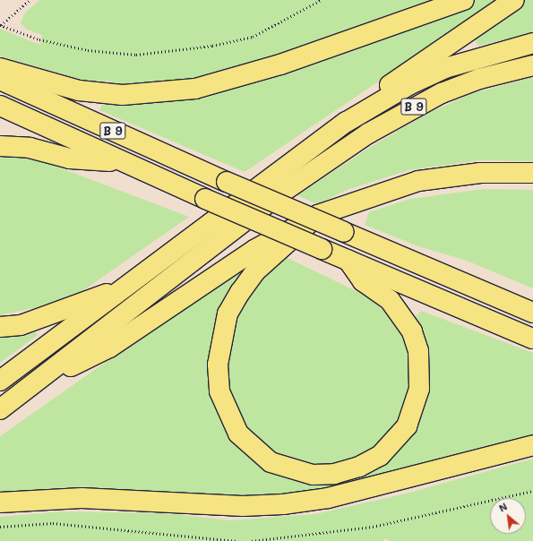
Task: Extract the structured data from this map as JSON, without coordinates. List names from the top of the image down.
{
  "streets": {
    "highway": ["B 9"]
  },
  "north": "top left"
}
